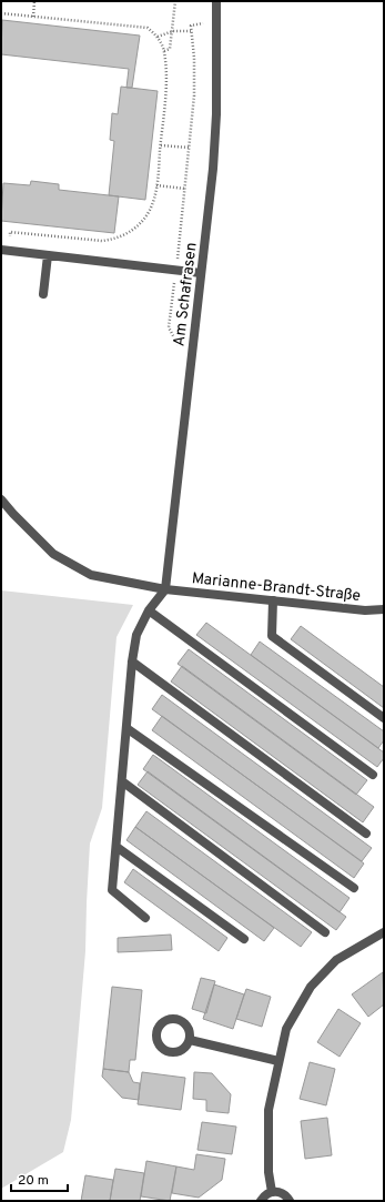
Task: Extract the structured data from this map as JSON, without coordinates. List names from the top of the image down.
{
  "streets": {
    "street": ["Am Schafrasen", "Marianne-Brandt-Straße"]
  },
  "crossings": [
    ["Am Schafrasen", "Marianne-Brandt-Straße"]
  ],
  "scale_bar": "20 m"
}
